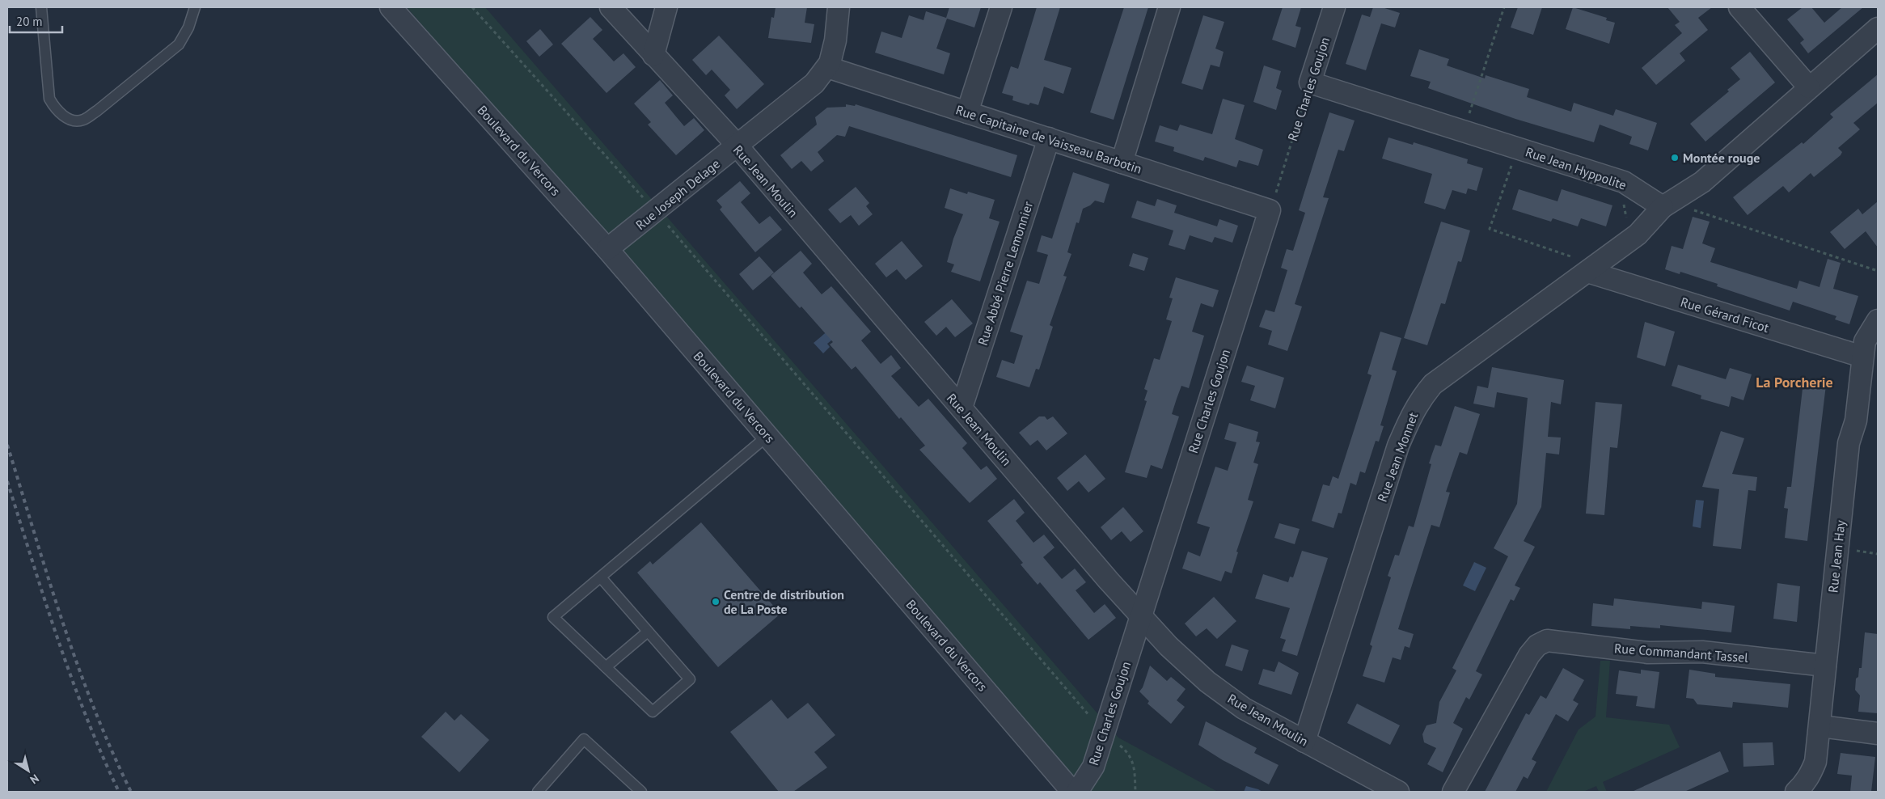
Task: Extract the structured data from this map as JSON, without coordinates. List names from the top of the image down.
{
  "streets": {
    "street": [
      "Rue Charles Goujon",
      "Rue Capitaine de Vaisseau Barbotin",
      "Boulevard du Vercors",
      "Rue Jean Hyppolite",
      "Rue Jean Moulin",
      "Rue Joseph Delage",
      "Rue Abbé Pierre Lemonnier",
      "Rue Gérard Ficot",
      "Rue Jean Monnet",
      "Rue Jean Hay",
      "Rue Commandant Tassel"
    ]
  },
  "crossings": [
    ["Rue Charles Goujon", "Rue Capitaine de Vaisseau Barbotin"],
    ["Rue Charles Goujon", "Rue Jean Hyppolite"],
    ["Rue Charles Goujon", "Rue Jean Moulin"],
    ["Rue Capitaine de Vaisseau Barbotin", "Rue Joseph Delage"],
    ["Rue Capitaine de Vaisseau Barbotin", "Rue Abbé Pierre Lemonnier"],
    ["Boulevard du Vercors", "Rue Joseph Delage"],
    ["Rue Jean Hyppolite", "Rue Jean Monnet"],
    ["Rue Jean Moulin", "Rue Joseph Delage"],
    ["Rue Jean Moulin", "Rue Abbé Pierre Lemonnier"],
    ["Rue Jean Moulin", "Rue Jean Monnet"],
    ["Rue Gérard Ficot", "Rue Jean Monnet"],
    ["Rue Gérard Ficot", "Rue Jean Hay"],
    ["Rue Jean Hay", "Rue Commandant Tassel"]
  ],
  "districts": ["La Porcherie"],
  "places": ["Montée rouge", "Centre de distribution de La Poste"],
  "scale_bar": "20 m",
  "north": "bottom right"
}
